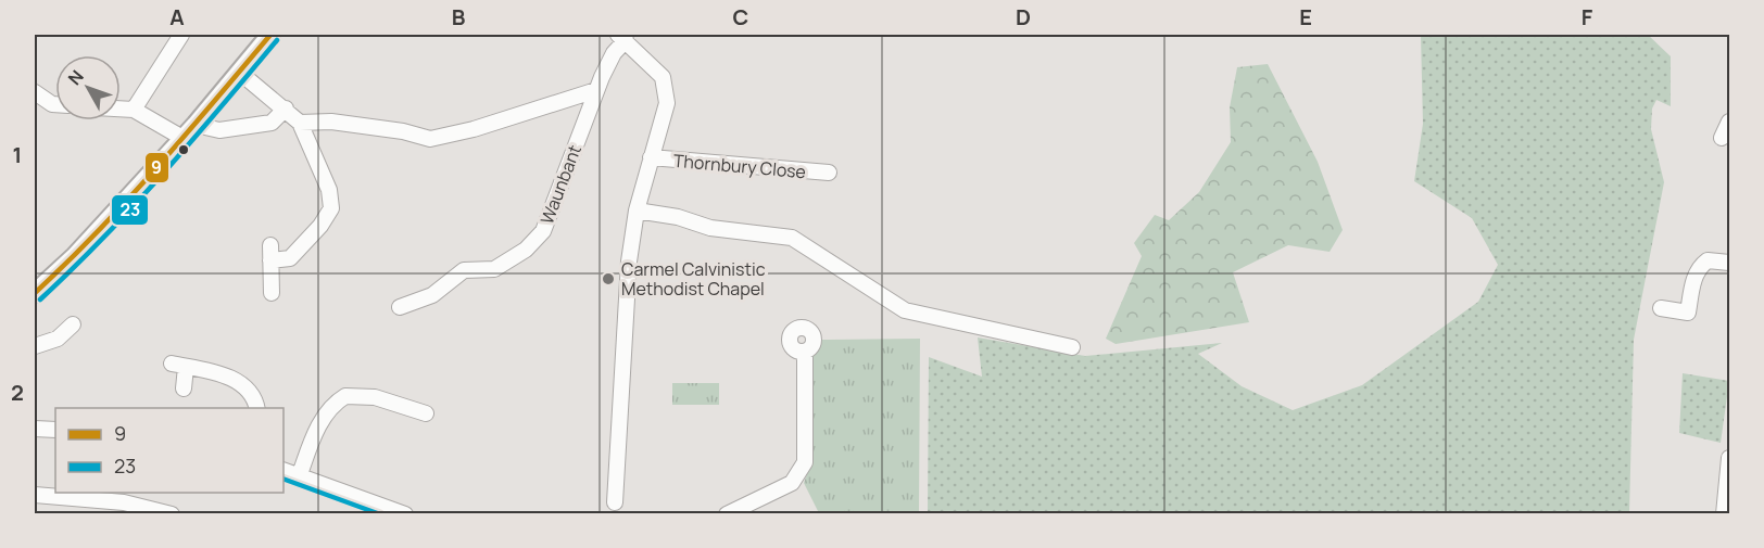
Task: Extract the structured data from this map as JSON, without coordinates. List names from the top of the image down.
{
  "streets": {
    "street": ["Thornbury Close", "Waunbant"]
  },
  "places": ["Carmel Calvinistic Methodist Chapel"],
  "lines": ["transit line 9", "transit line 23"],
  "legend": ["9", "23"],
  "north": "top left",
  "grid": {
    "columns": [
      "A",
      "B",
      "C",
      "D",
      "E",
      "F"
    ],
    "rows": ["1", "2"]
  }
}
